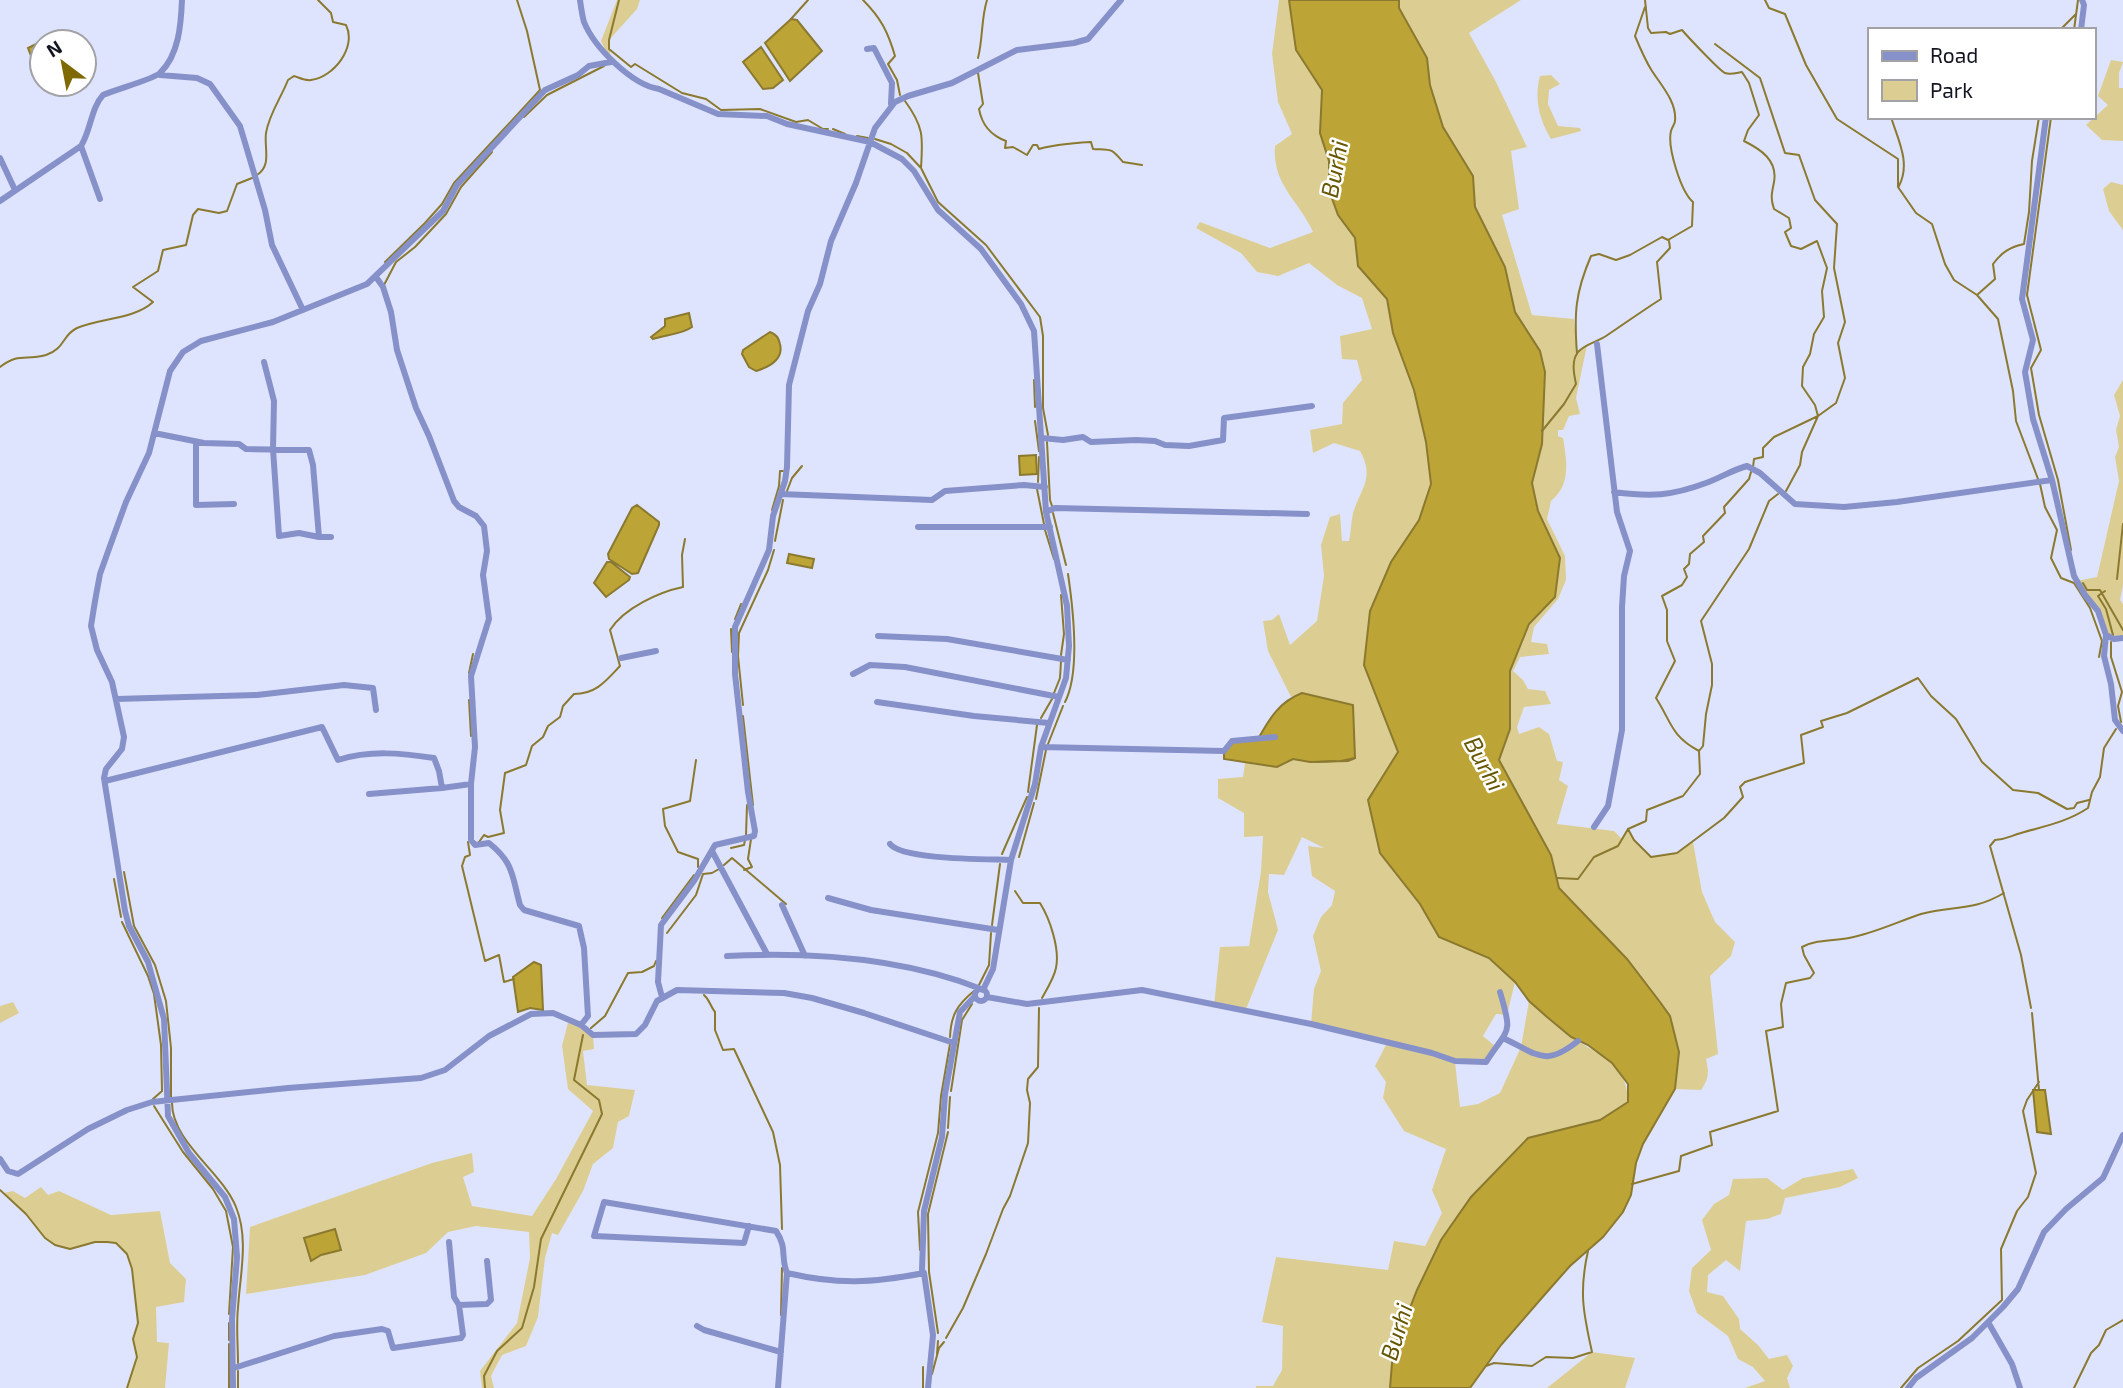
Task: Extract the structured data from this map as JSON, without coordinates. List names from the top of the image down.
{
  "water": ["Burhi"],
  "legend": ["Road", "Park"],
  "north": "top left"
}
